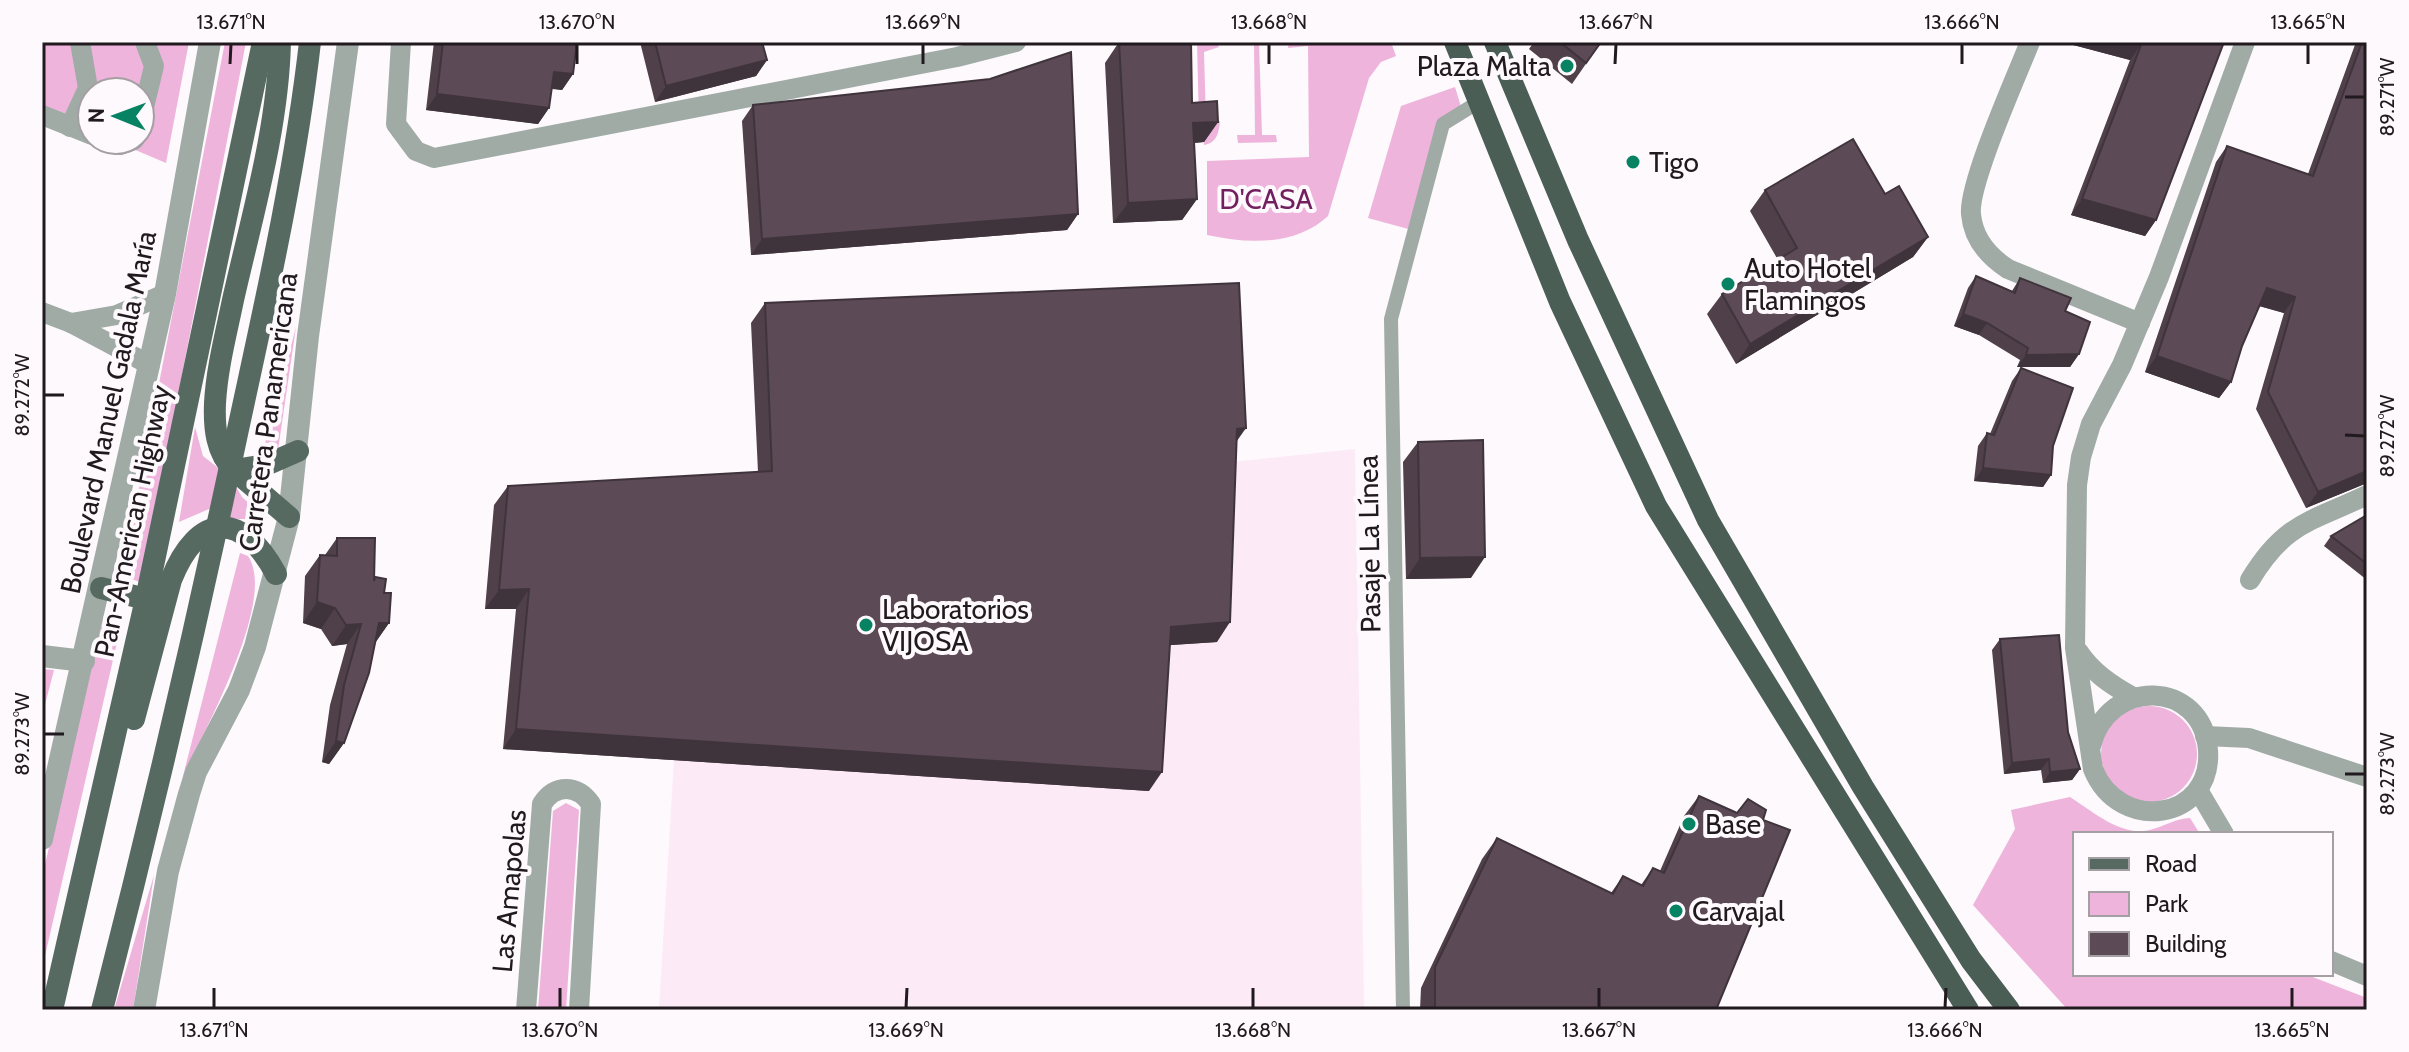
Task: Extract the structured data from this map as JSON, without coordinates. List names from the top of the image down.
{
  "streets": {
    "main road": ["Pan-American Highway"],
    "street": [
      "Boulevard Manuel Gadala María",
      "Carretera Panamericana",
      "Pasaje La Línea",
      "Las Amapolas"
    ]
  },
  "parks": ["D'CASA"],
  "places": [
    "Plaza Malta",
    "Tigo",
    "Auto Hotel Flamingos",
    "Laboratorios VIJOSA",
    "Base",
    "Carvajal"
  ],
  "legend": ["Road", "Park", "Building"],
  "north": "left",
  "coordinates": [
    "13.671°N",
    "13.670°N",
    "13.669°N",
    "13.668°N",
    "13.667°N",
    "13.666°N",
    "13.665°N",
    "89.271°W",
    "89.272°W",
    "89.273°W"
  ]
}
